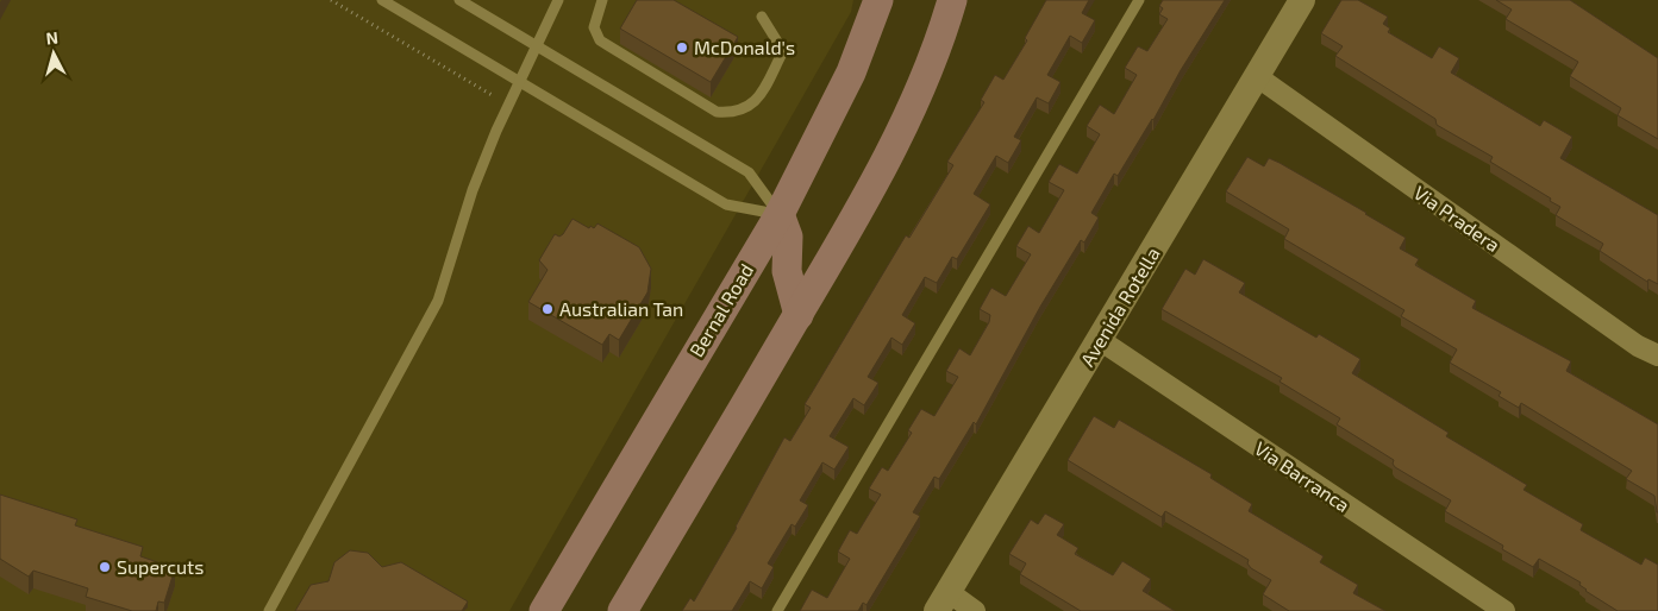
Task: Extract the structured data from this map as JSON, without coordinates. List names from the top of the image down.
{
  "streets": {
    "main road": ["Bernal Road"],
    "street": ["Via Pradera", "Avenida Rotella", "Via Barranca"]
  },
  "crossings": [
    ["Via Pradera", "Avenida Rotella"],
    ["Avenida Rotella", "Via Barranca"]
  ],
  "places": ["McDonald's", "Australian Tan", "Supercuts"],
  "north": "top"
}
